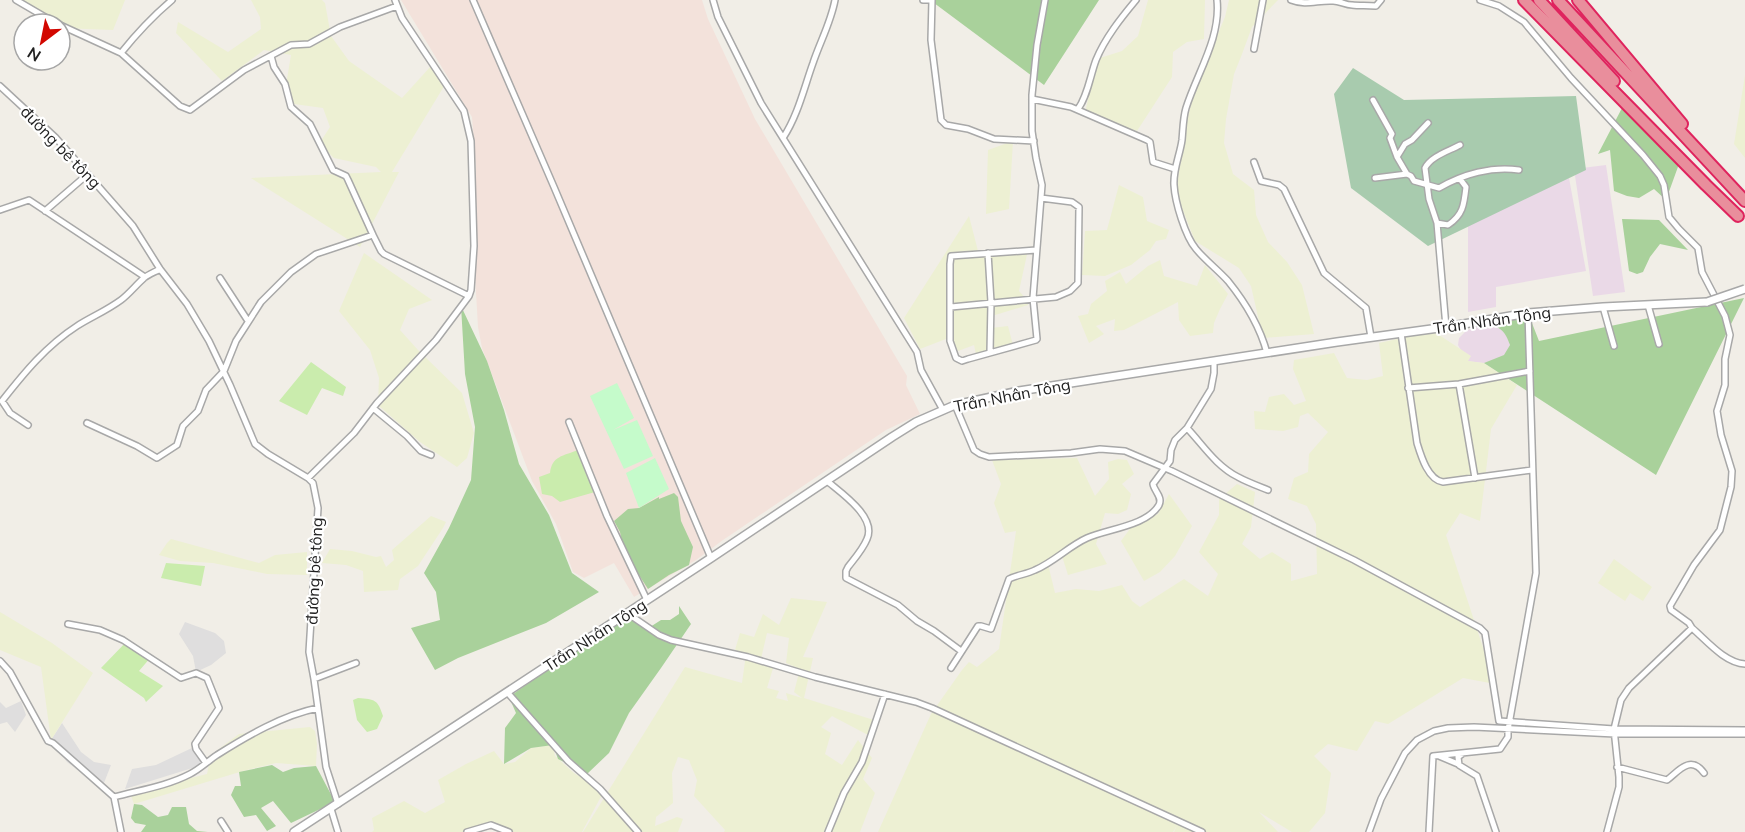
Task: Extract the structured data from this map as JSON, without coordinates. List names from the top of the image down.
{
  "streets": {
    "street": ["đường bê tông", "Trần Nhân Tông"]
  },
  "crossings": [
    ["đường bê tông", "Trần Nhân Tông"]
  ],
  "north": "bottom left"
}
